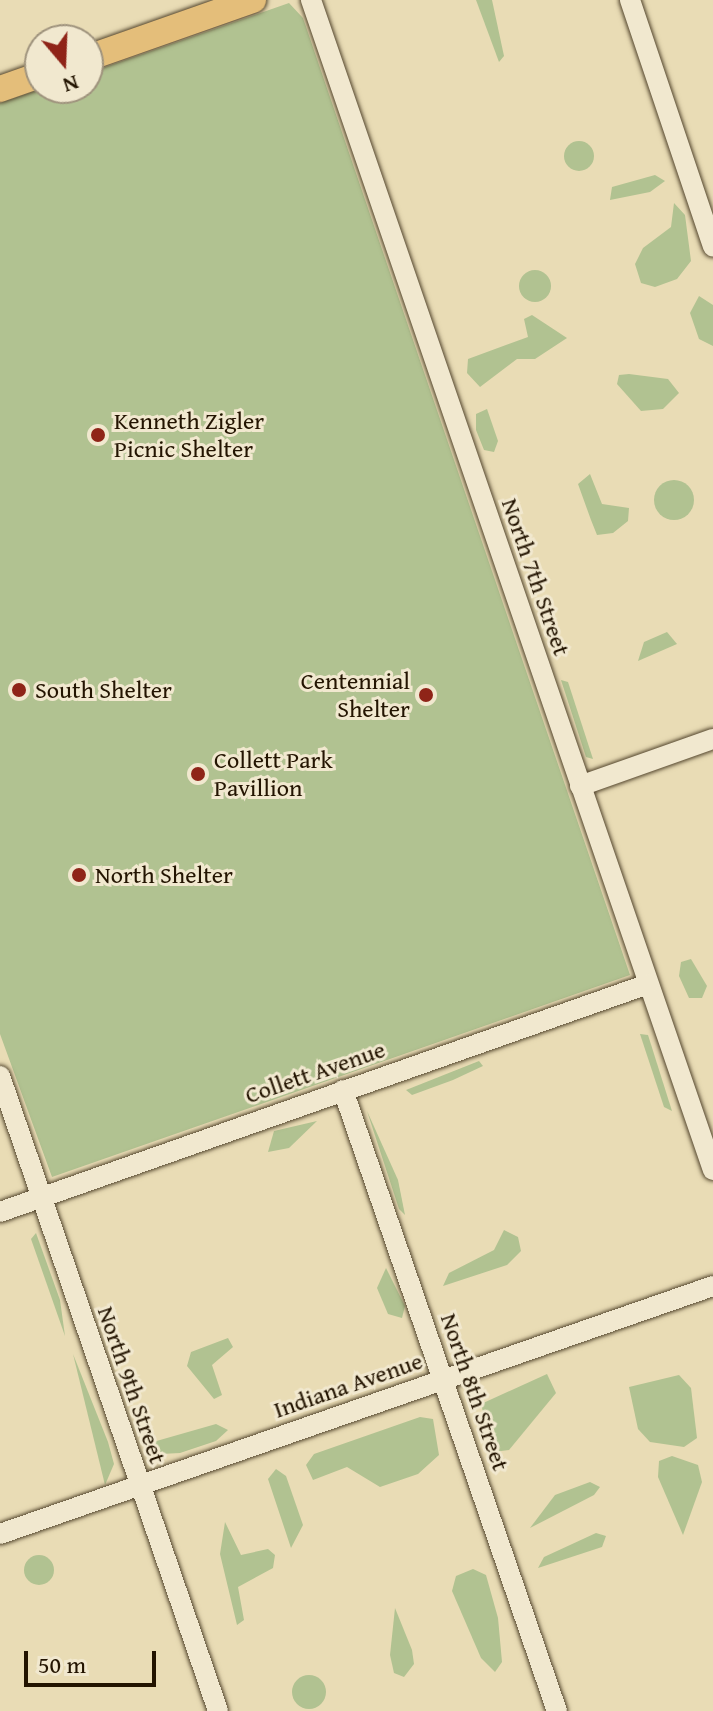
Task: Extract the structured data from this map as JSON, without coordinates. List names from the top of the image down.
{
  "streets": {
    "street": [
      "North 7th Street",
      "Collett Avenue",
      "North 9th Street",
      "Indiana Avenue",
      "North 8th Street"
    ]
  },
  "crossings": [
    ["North 7th Street", "Collett Avenue"],
    ["Collett Avenue", "North 9th Street"],
    ["Collett Avenue", "North 8th Street"],
    ["North 9th Street", "Indiana Avenue"],
    ["Indiana Avenue", "North 8th Street"]
  ],
  "places": [
    "Kenneth Zigler Picnic Shelter",
    "South Shelter",
    "Centennial Shelter",
    "Collett Park Pavillion",
    "North Shelter"
  ],
  "scale_bar": "50 m",
  "north": "bottom"
}
